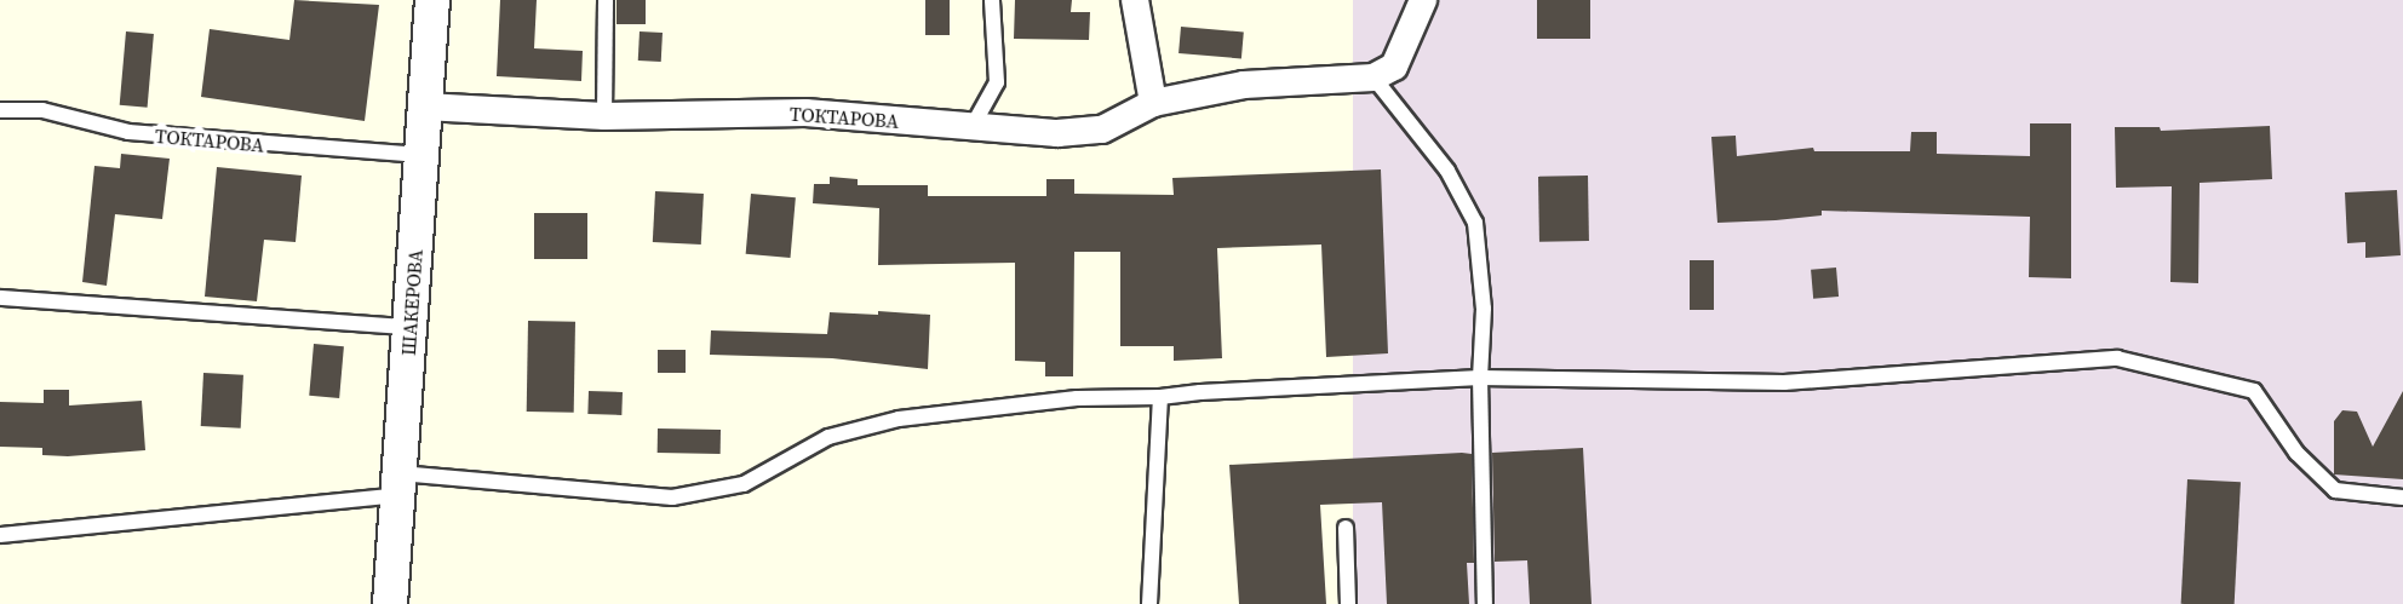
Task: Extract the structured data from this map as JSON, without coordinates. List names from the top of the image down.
{
  "streets": {
    "street": ["ТОКТАРОВА", "ШАКЕРОВА"]
  },
  "crossings": [
    ["ТОКТАРОВА", "ШАКЕРОВА"]
  ]
}
